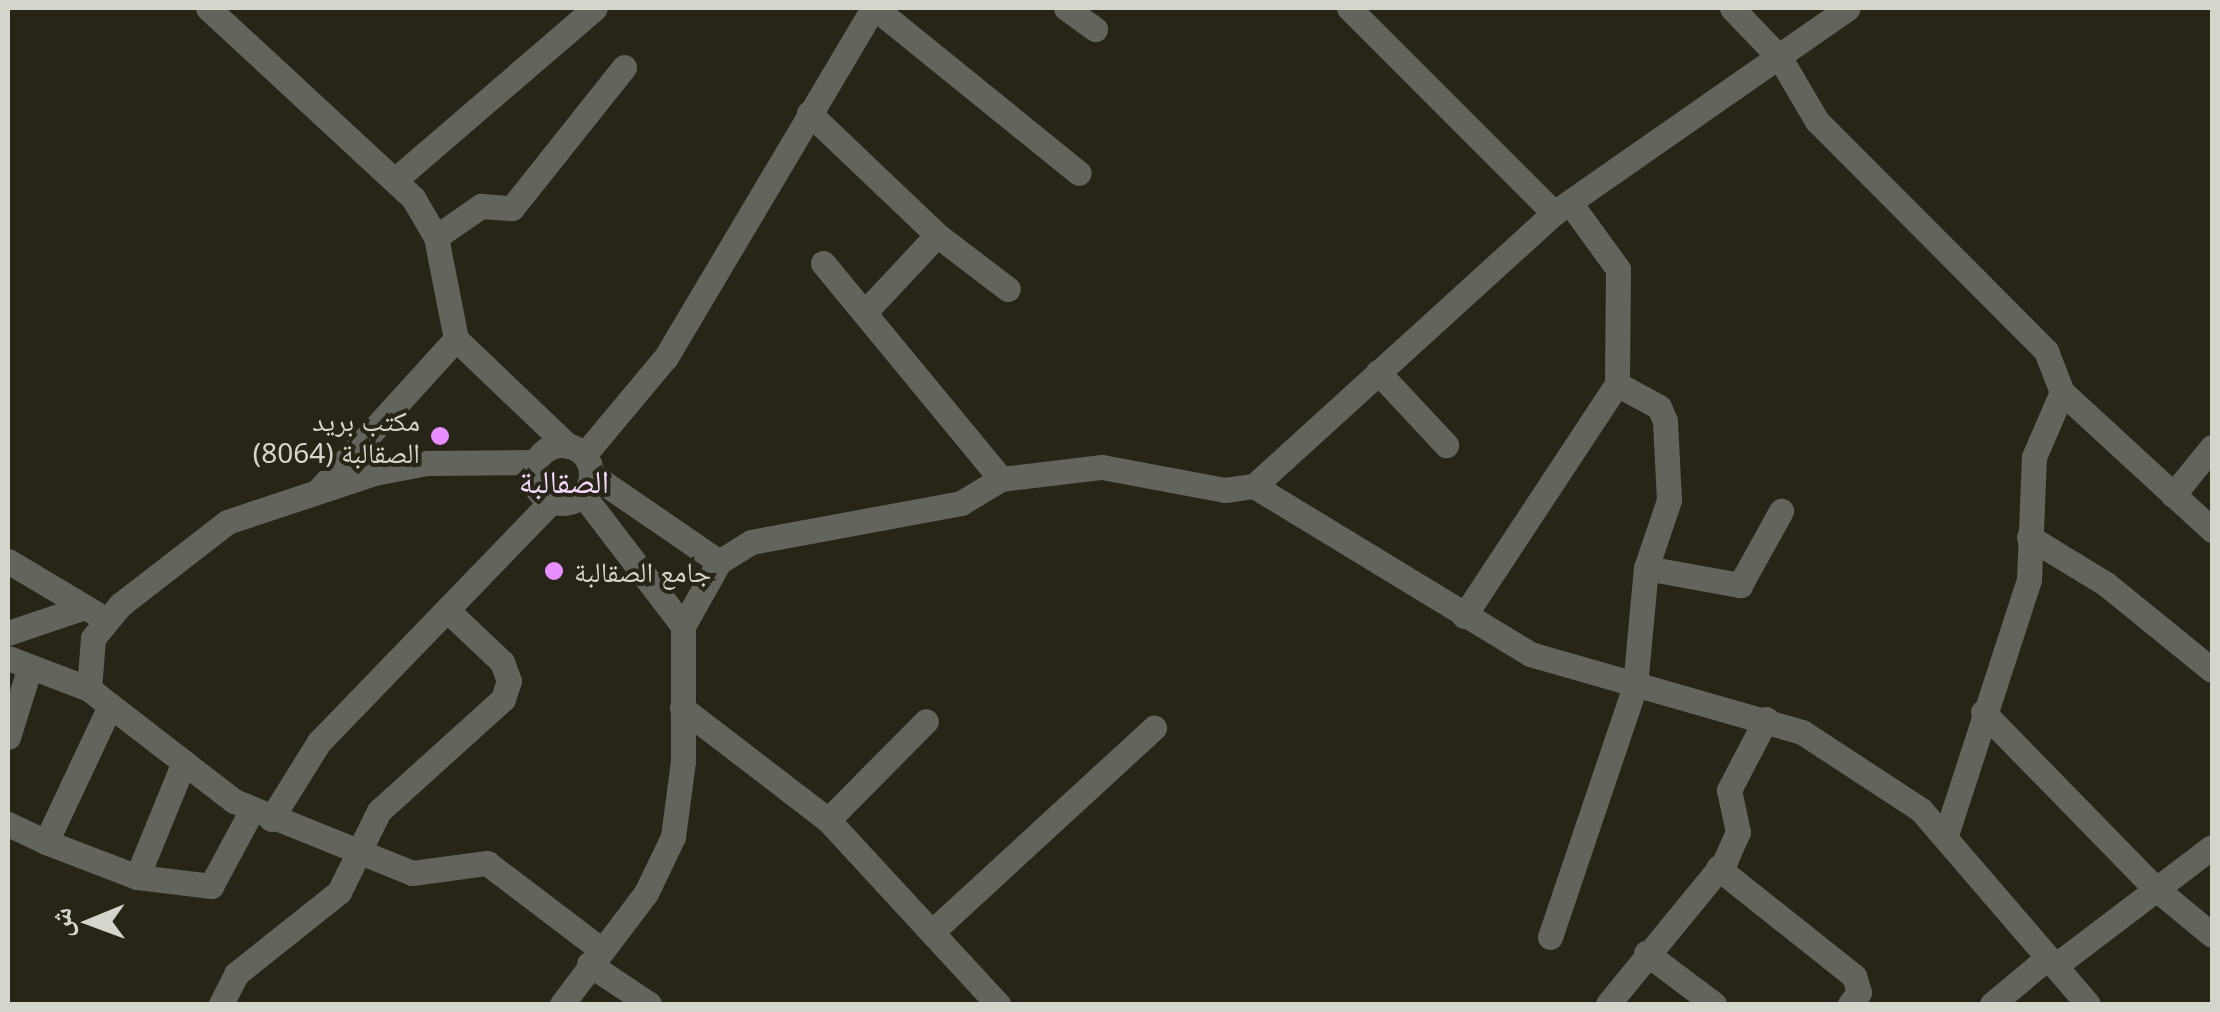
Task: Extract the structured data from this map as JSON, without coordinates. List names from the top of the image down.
{
  "districts": ["الصقالبة"],
  "places": ["مكتب بريد الصقالبة (8064)", "جامع الصقالبة"],
  "north": "left"
}
